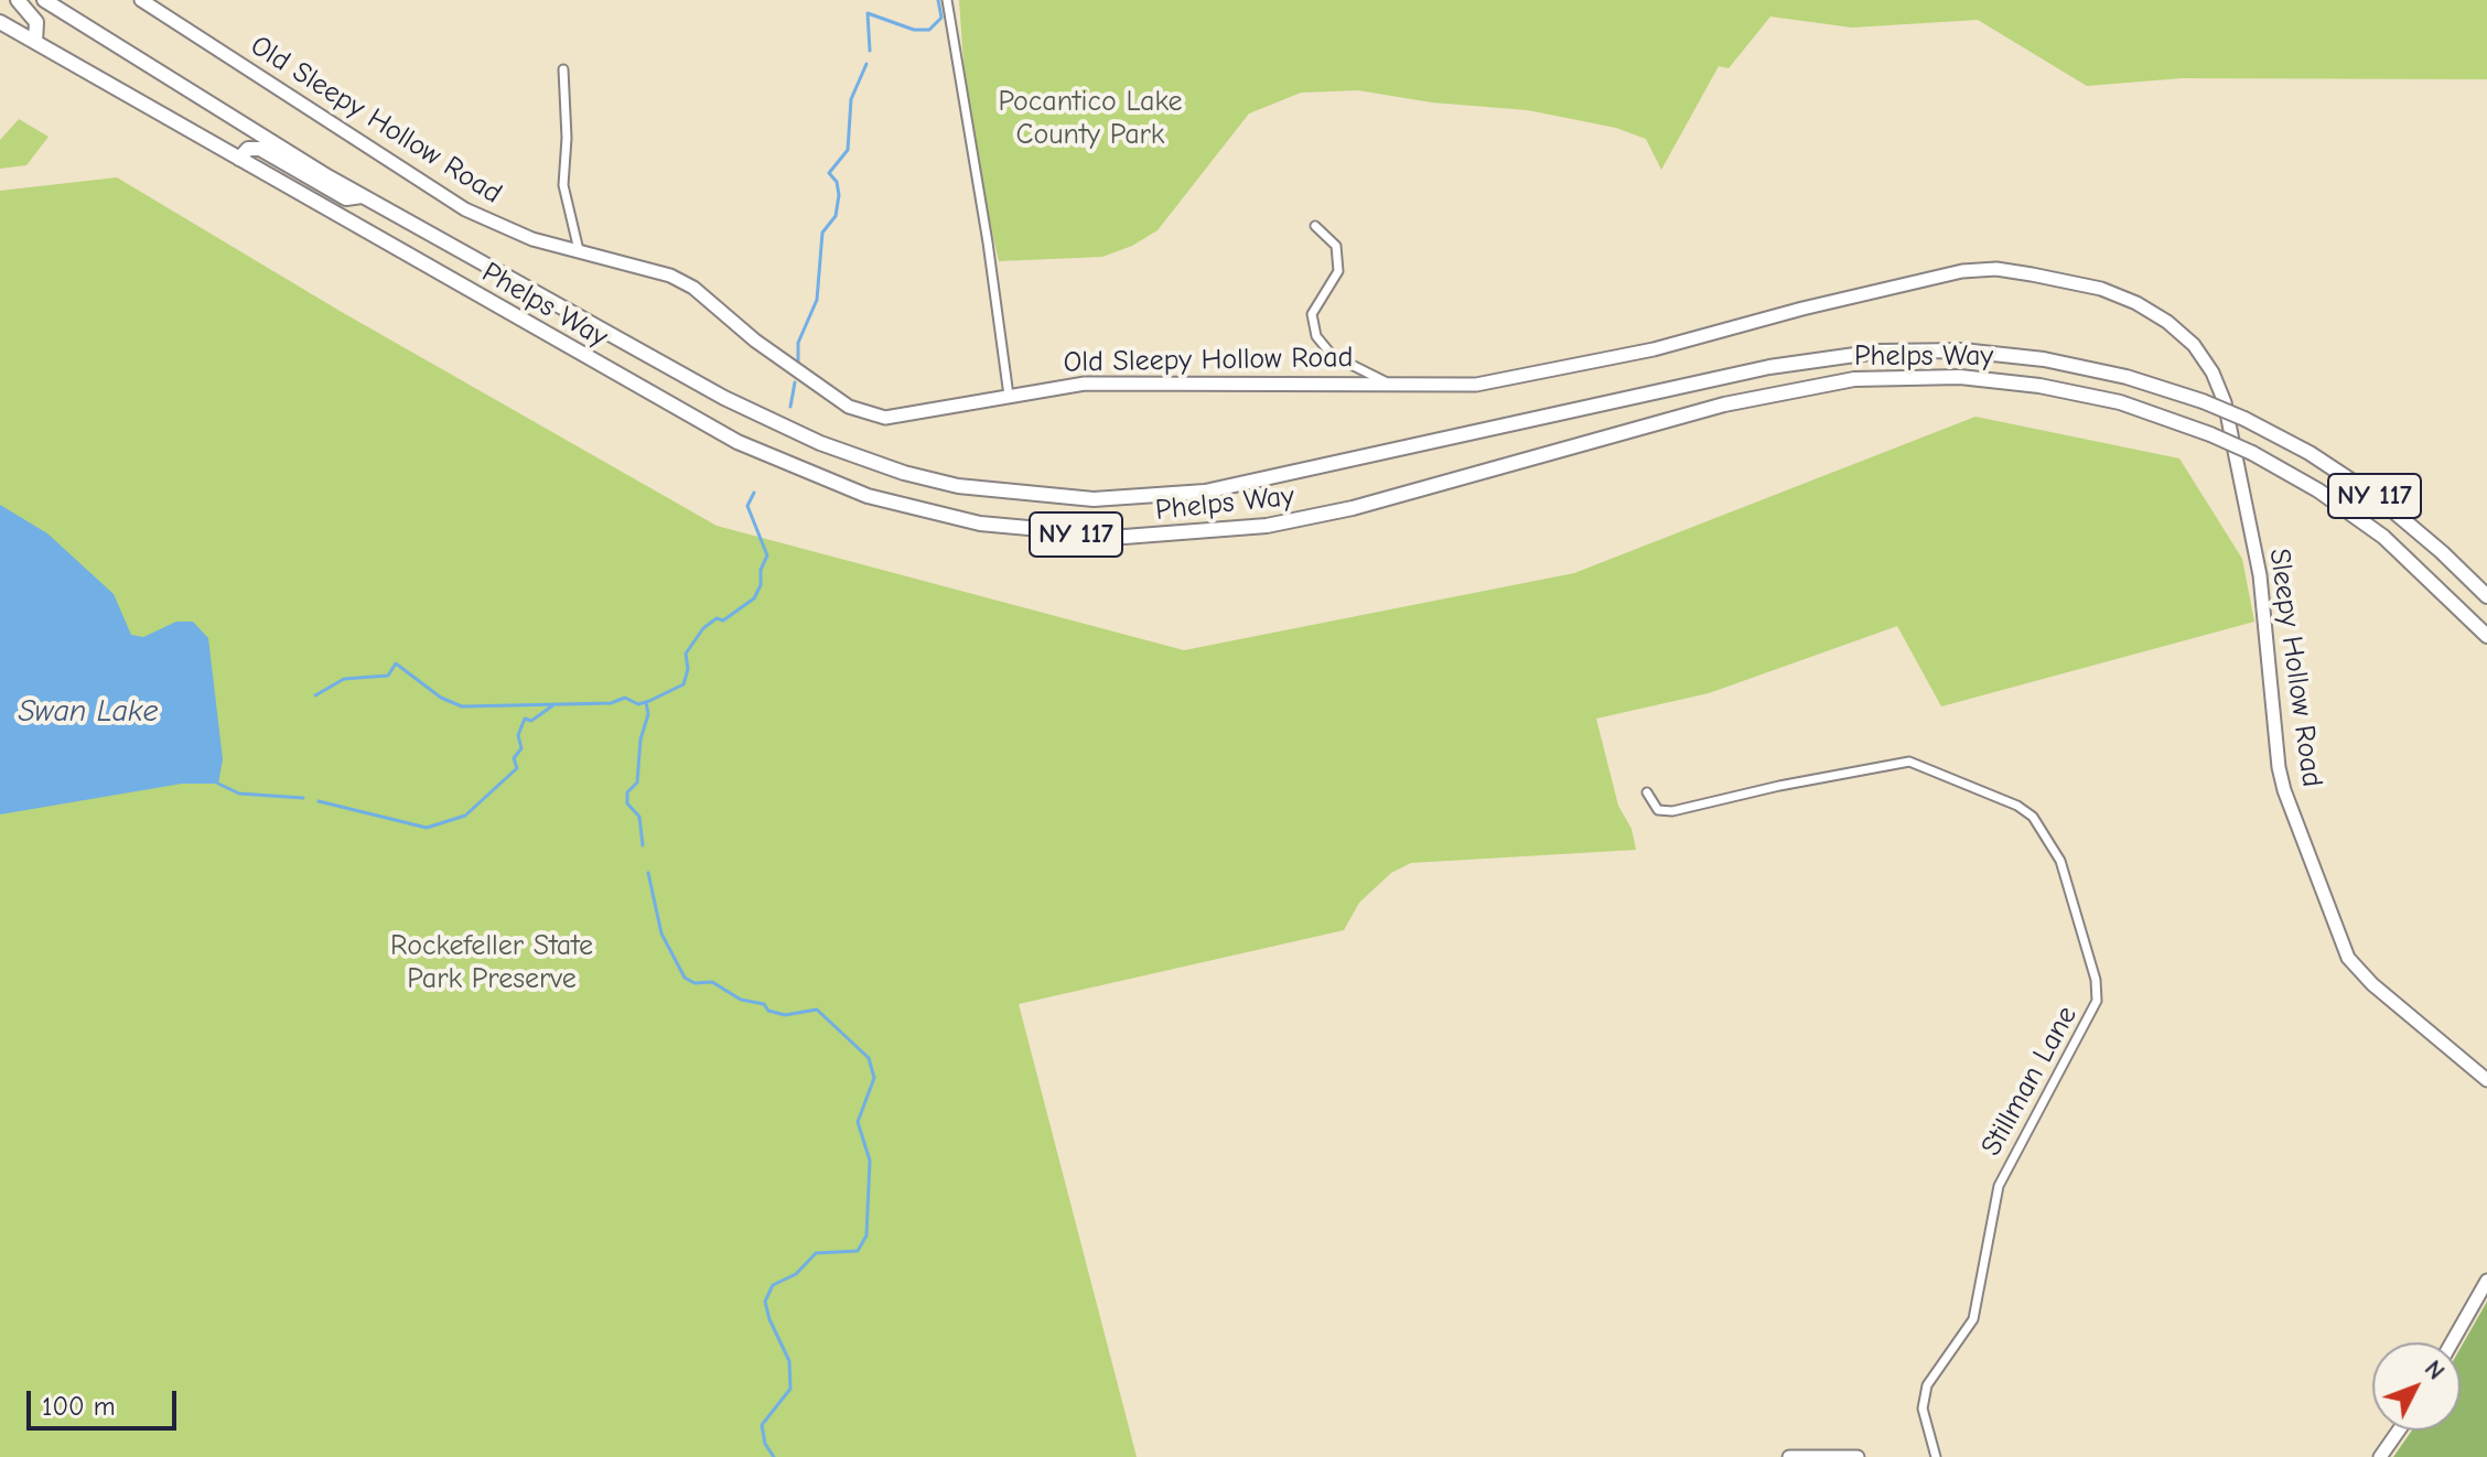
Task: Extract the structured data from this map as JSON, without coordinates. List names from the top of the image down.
{
  "streets": {
    "main road": ["Phelps Way", "NY 117"],
    "street": ["Old Sleepy Hollow Road", "Sleepy Hollow Road", "Stillman Lane"]
  },
  "crossings": [
    ["Old Sleepy Hollow Road", "Sleepy Hollow Road"]
  ],
  "water": ["Swan Lake"],
  "parks": ["Pocantico Lake County Park", "Rockefeller State Park Preserve"],
  "scale_bar": "100 m",
  "north": "top right"
}
